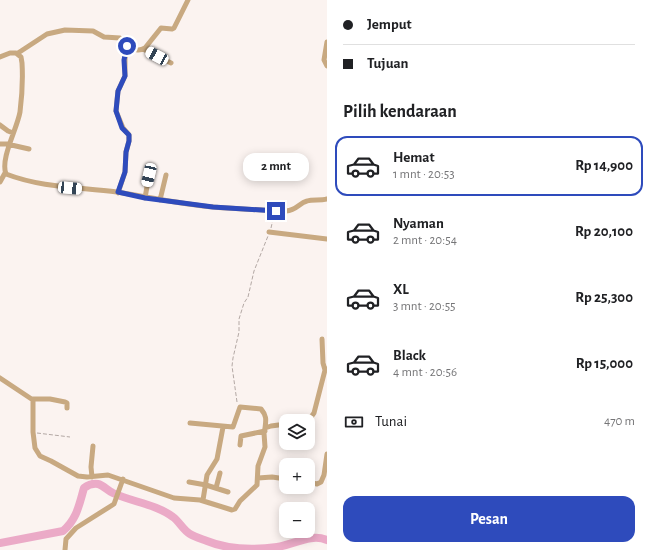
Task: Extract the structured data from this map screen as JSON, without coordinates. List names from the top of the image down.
{
  "page": {
    "banner": ["Jemput", "Tujuan"],
    "heading": "Pilih kendaraan",
    "list": [
      {
        "name": "Hemat",
        "note": "1 mnt · 20:53",
        "value": "Rp 14,900"
      },
      {
        "name": "Nyaman",
        "note": "2 mnt · 20:54",
        "value": "Rp 20,100"
      },
      {
        "name": "XL",
        "note": "3 mnt · 20:55",
        "value": "Rp 25,300"
      },
      {
        "name": "Black",
        "note": "4 mnt · 20:56",
        "value": "Rp 15,000"
      }
    ],
    "bubble": "2 mnt",
    "pay": ["Tunai", "470 m"],
    "map_buttons": ["+", "−"],
    "buttons": "Pesan"
  }
}
